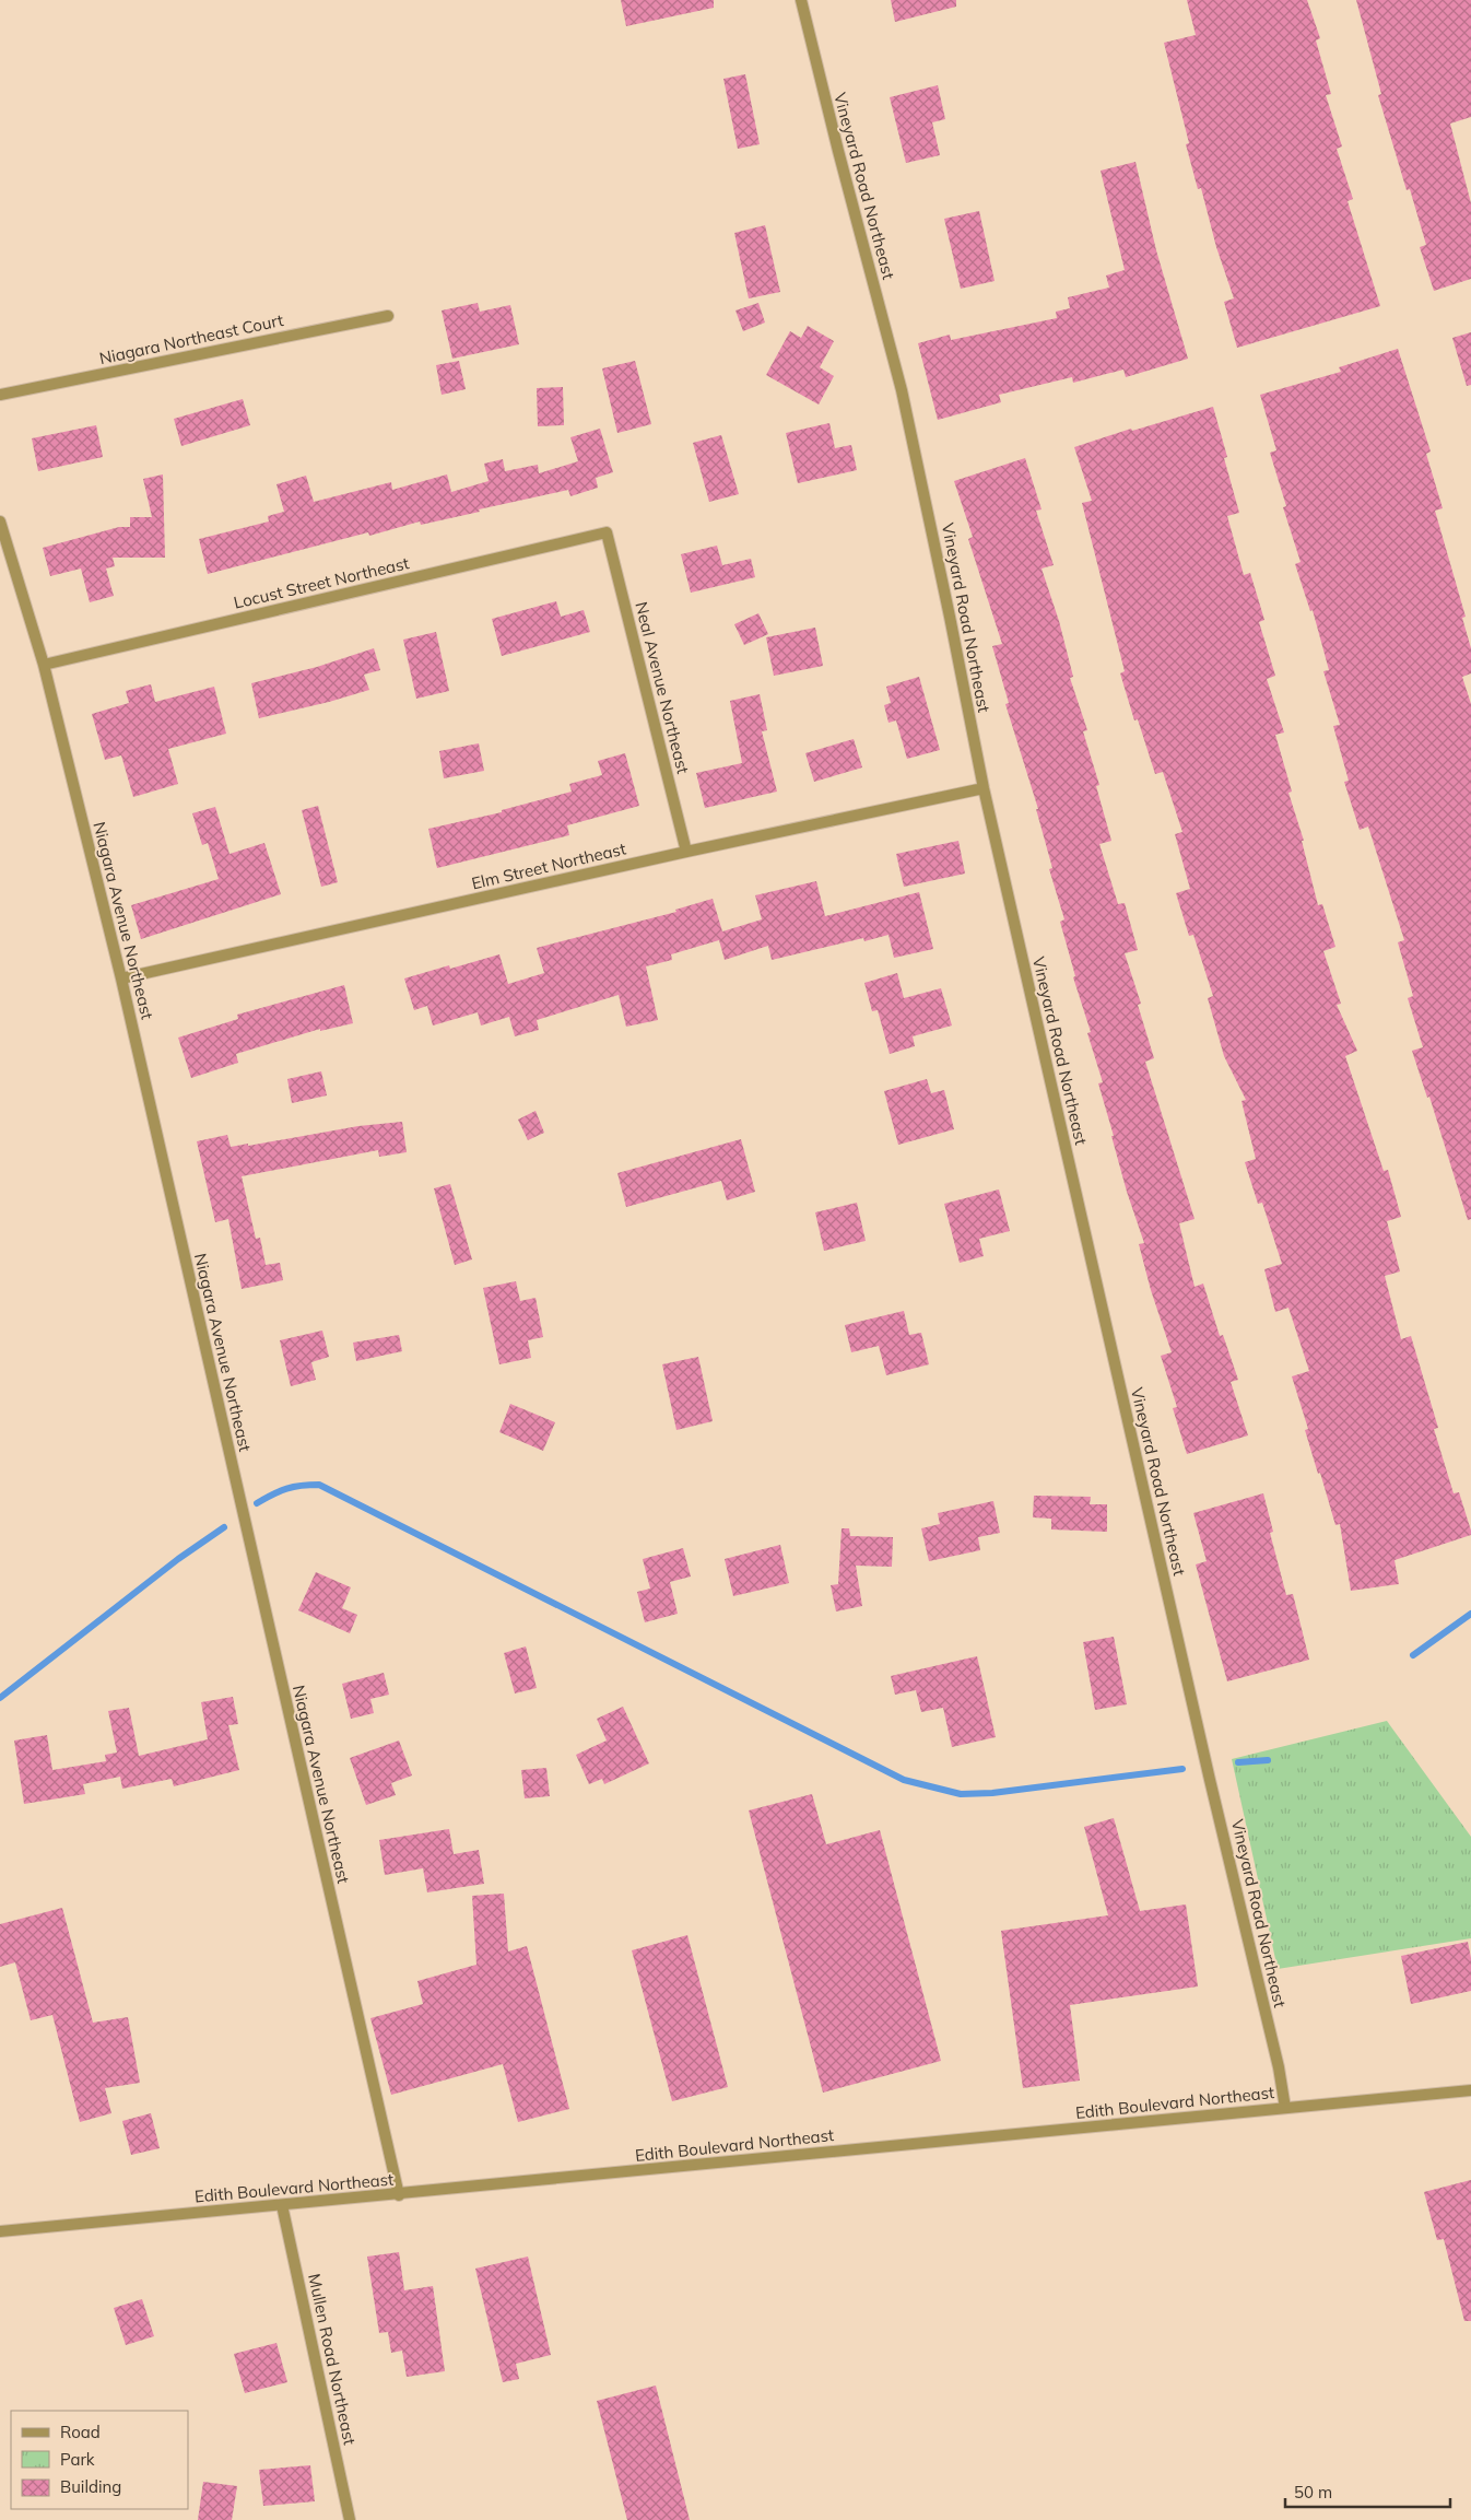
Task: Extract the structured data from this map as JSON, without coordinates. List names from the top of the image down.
{
  "streets": {
    "street": [
      "Vineyard Road Northeast",
      "Niagara Northeast Court",
      "Locust Street Northeast",
      "Neal Avenue Northeast",
      "Elm Street Northeast",
      "Niagara Avenue Northeast",
      "Edith Boulevard Northeast",
      "Mullen Road Northeast"
    ]
  },
  "crossings": [
    ["Vineyard Road Northeast", "Elm Street Northeast"],
    ["Vineyard Road Northeast", "Edith Boulevard Northeast"],
    ["Locust Street Northeast", "Neal Avenue Northeast"],
    ["Locust Street Northeast", "Niagara Avenue Northeast"],
    ["Neal Avenue Northeast", "Elm Street Northeast"],
    ["Elm Street Northeast", "Niagara Avenue Northeast"],
    ["Niagara Avenue Northeast", "Edith Boulevard Northeast"],
    ["Edith Boulevard Northeast", "Mullen Road Northeast"]
  ],
  "legend": ["Road", "Park", "Building"],
  "scale_bar": "50 m"
}
